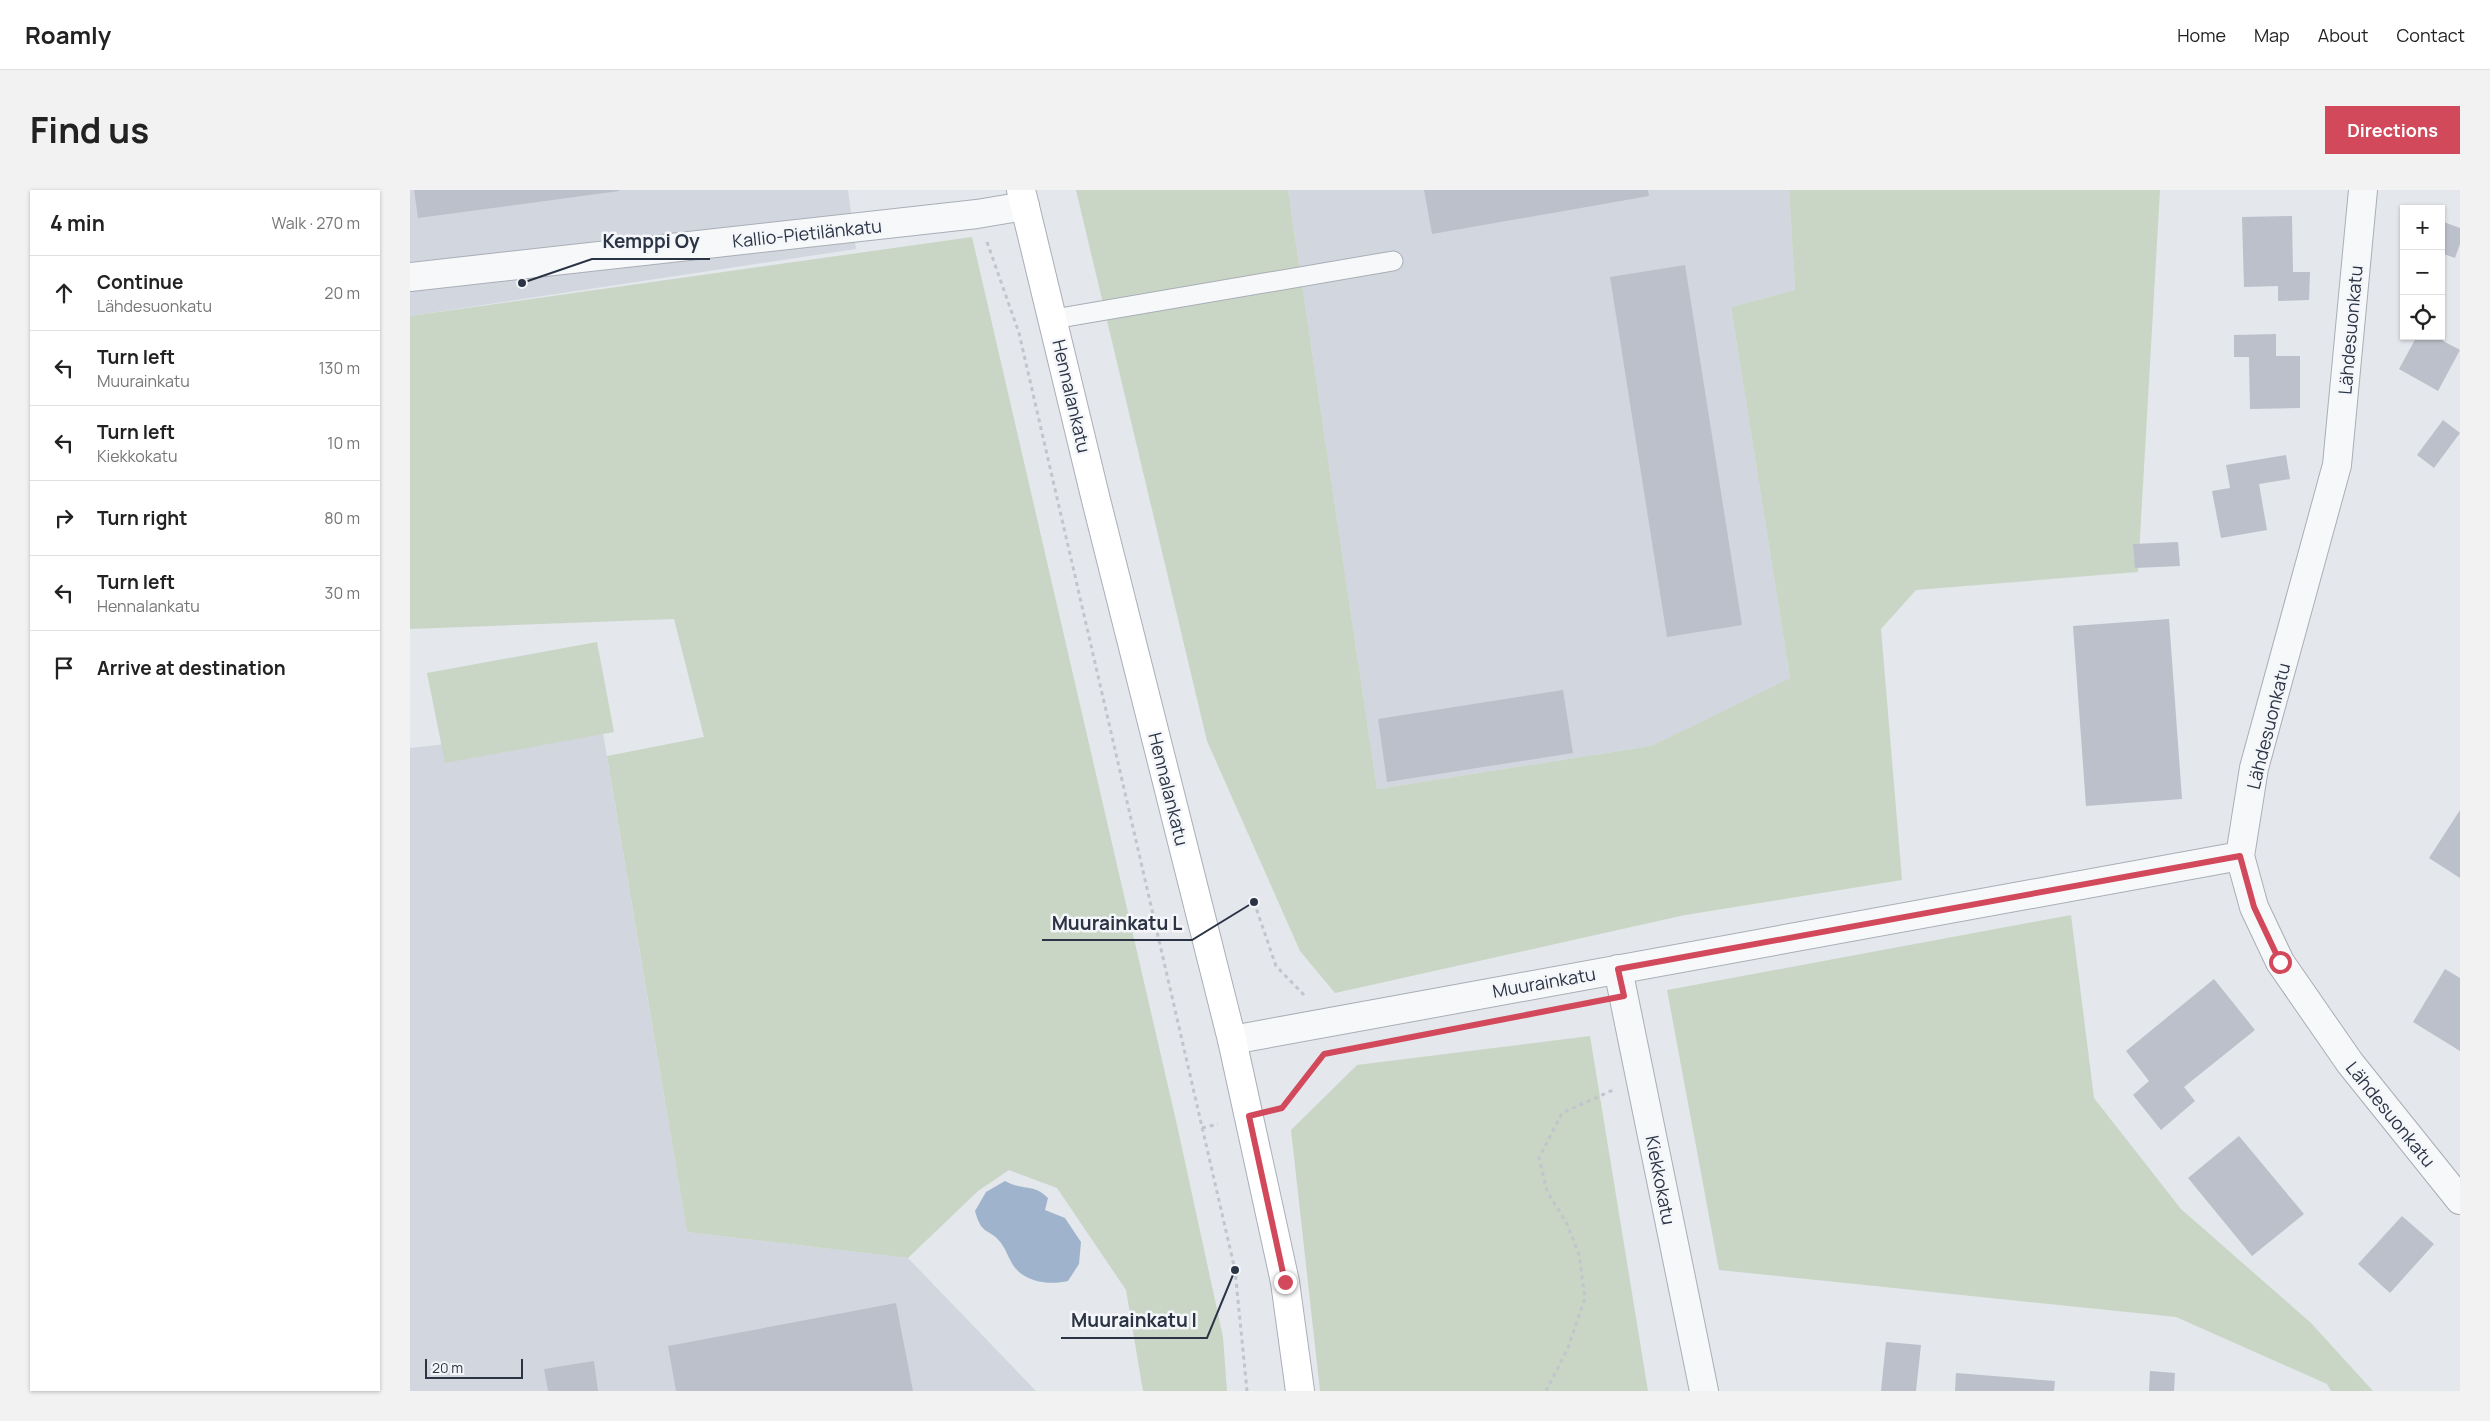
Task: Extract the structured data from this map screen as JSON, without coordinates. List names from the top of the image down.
{
  "streets": {
    "street": [
      "Kallio-Pietilänkatu",
      "Lähdesuonkatu",
      "Hennalankatu",
      "Muurainkatu",
      "Kiekkokatu"
    ]
  },
  "crossings": [
    ["Kallio-Pietilänkatu", "Hennalankatu"],
    ["Lähdesuonkatu", "Muurainkatu"],
    ["Hennalankatu", "Muurainkatu"],
    ["Muurainkatu", "Kiekkokatu"]
  ],
  "places": ["Kemppi Oy", "Muurainkatu L", "Muurainkatu I"],
  "scale_bar": "20 m",
  "page": {
    "header": "Roamly",
    "nav": [
      "Home",
      "Map",
      "About",
      "Contact"
    ],
    "title": "Find us",
    "buttons": "Directions",
    "heading": ["4 min", "Walk · 270 m"],
    "map_buttons": ["+", "−"],
    "list": [
      ["Continue", "Lähdesuonkatu", "20 m"],
      ["Turn left", "Muurainkatu", "130 m"],
      ["Turn left", "Kiekkokatu", "10 m"],
      ["Turn right", "80 m"],
      ["Turn left", "Hennalankatu", "30 m"],
      "Arrive at destination"
    ],
    "scale": "20 m"
  }
}
